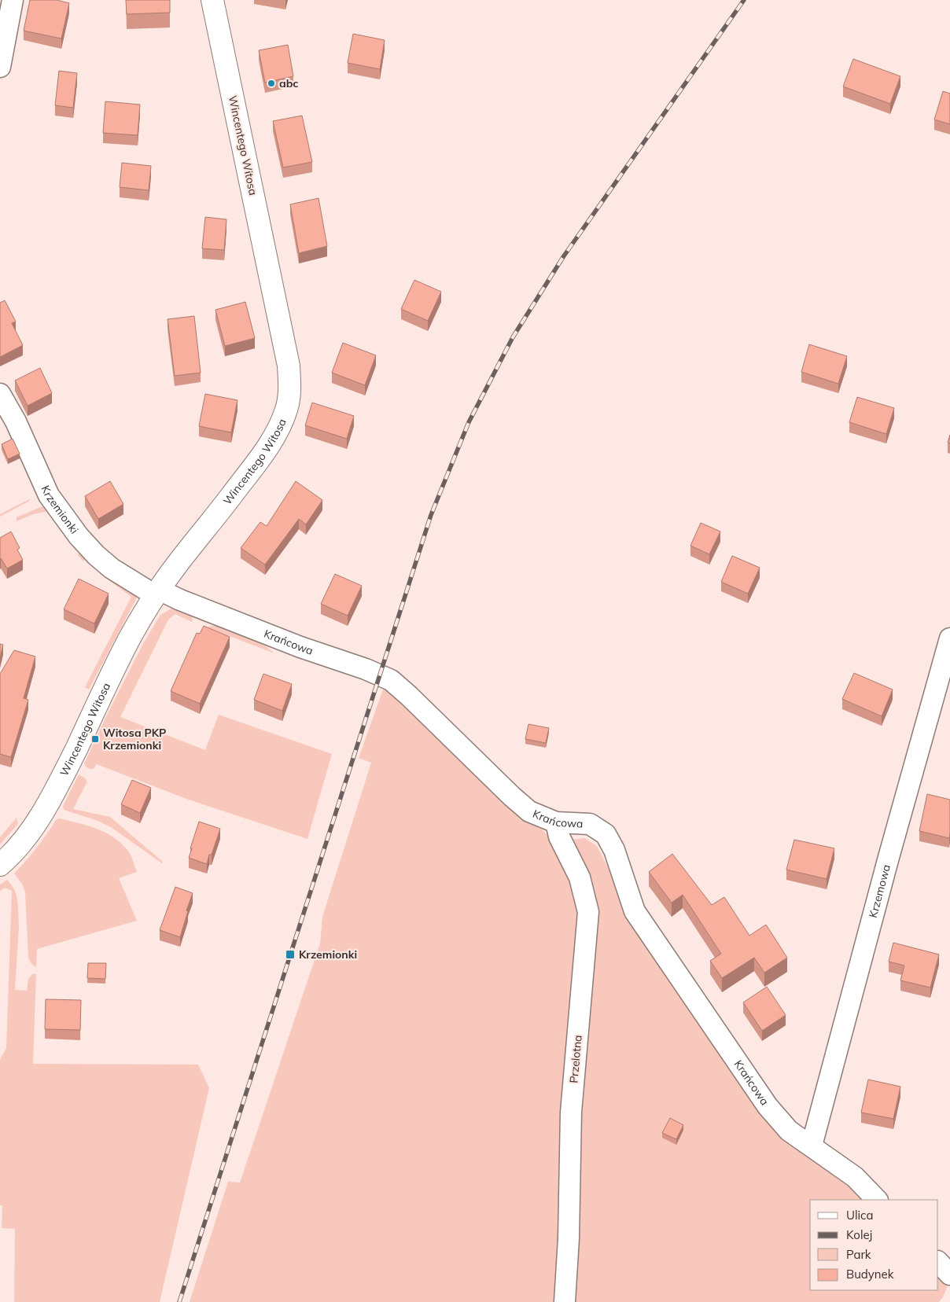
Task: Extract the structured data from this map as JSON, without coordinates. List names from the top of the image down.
{
  "streets": {
    "street": [
      "Wincentego Witosa",
      "Krzemionki",
      "Krańcowa",
      "Krzemowa",
      "Przelotna"
    ]
  },
  "crossings": [
    ["Wincentego Witosa", "Krzemionki"],
    ["Wincentego Witosa", "Krańcowa"],
    ["Krzemionki", "Krańcowa"],
    ["Krańcowa", "Krzemowa"],
    ["Krańcowa", "Przelotna"]
  ],
  "places": {
    "other": ["abc"],
    "transit": ["Witosa PKP Krzemionki", "Krzemionki"]
  },
  "legend": [
    "Ulica",
    "Kolej",
    "Park",
    "Budynek"
  ]
}
